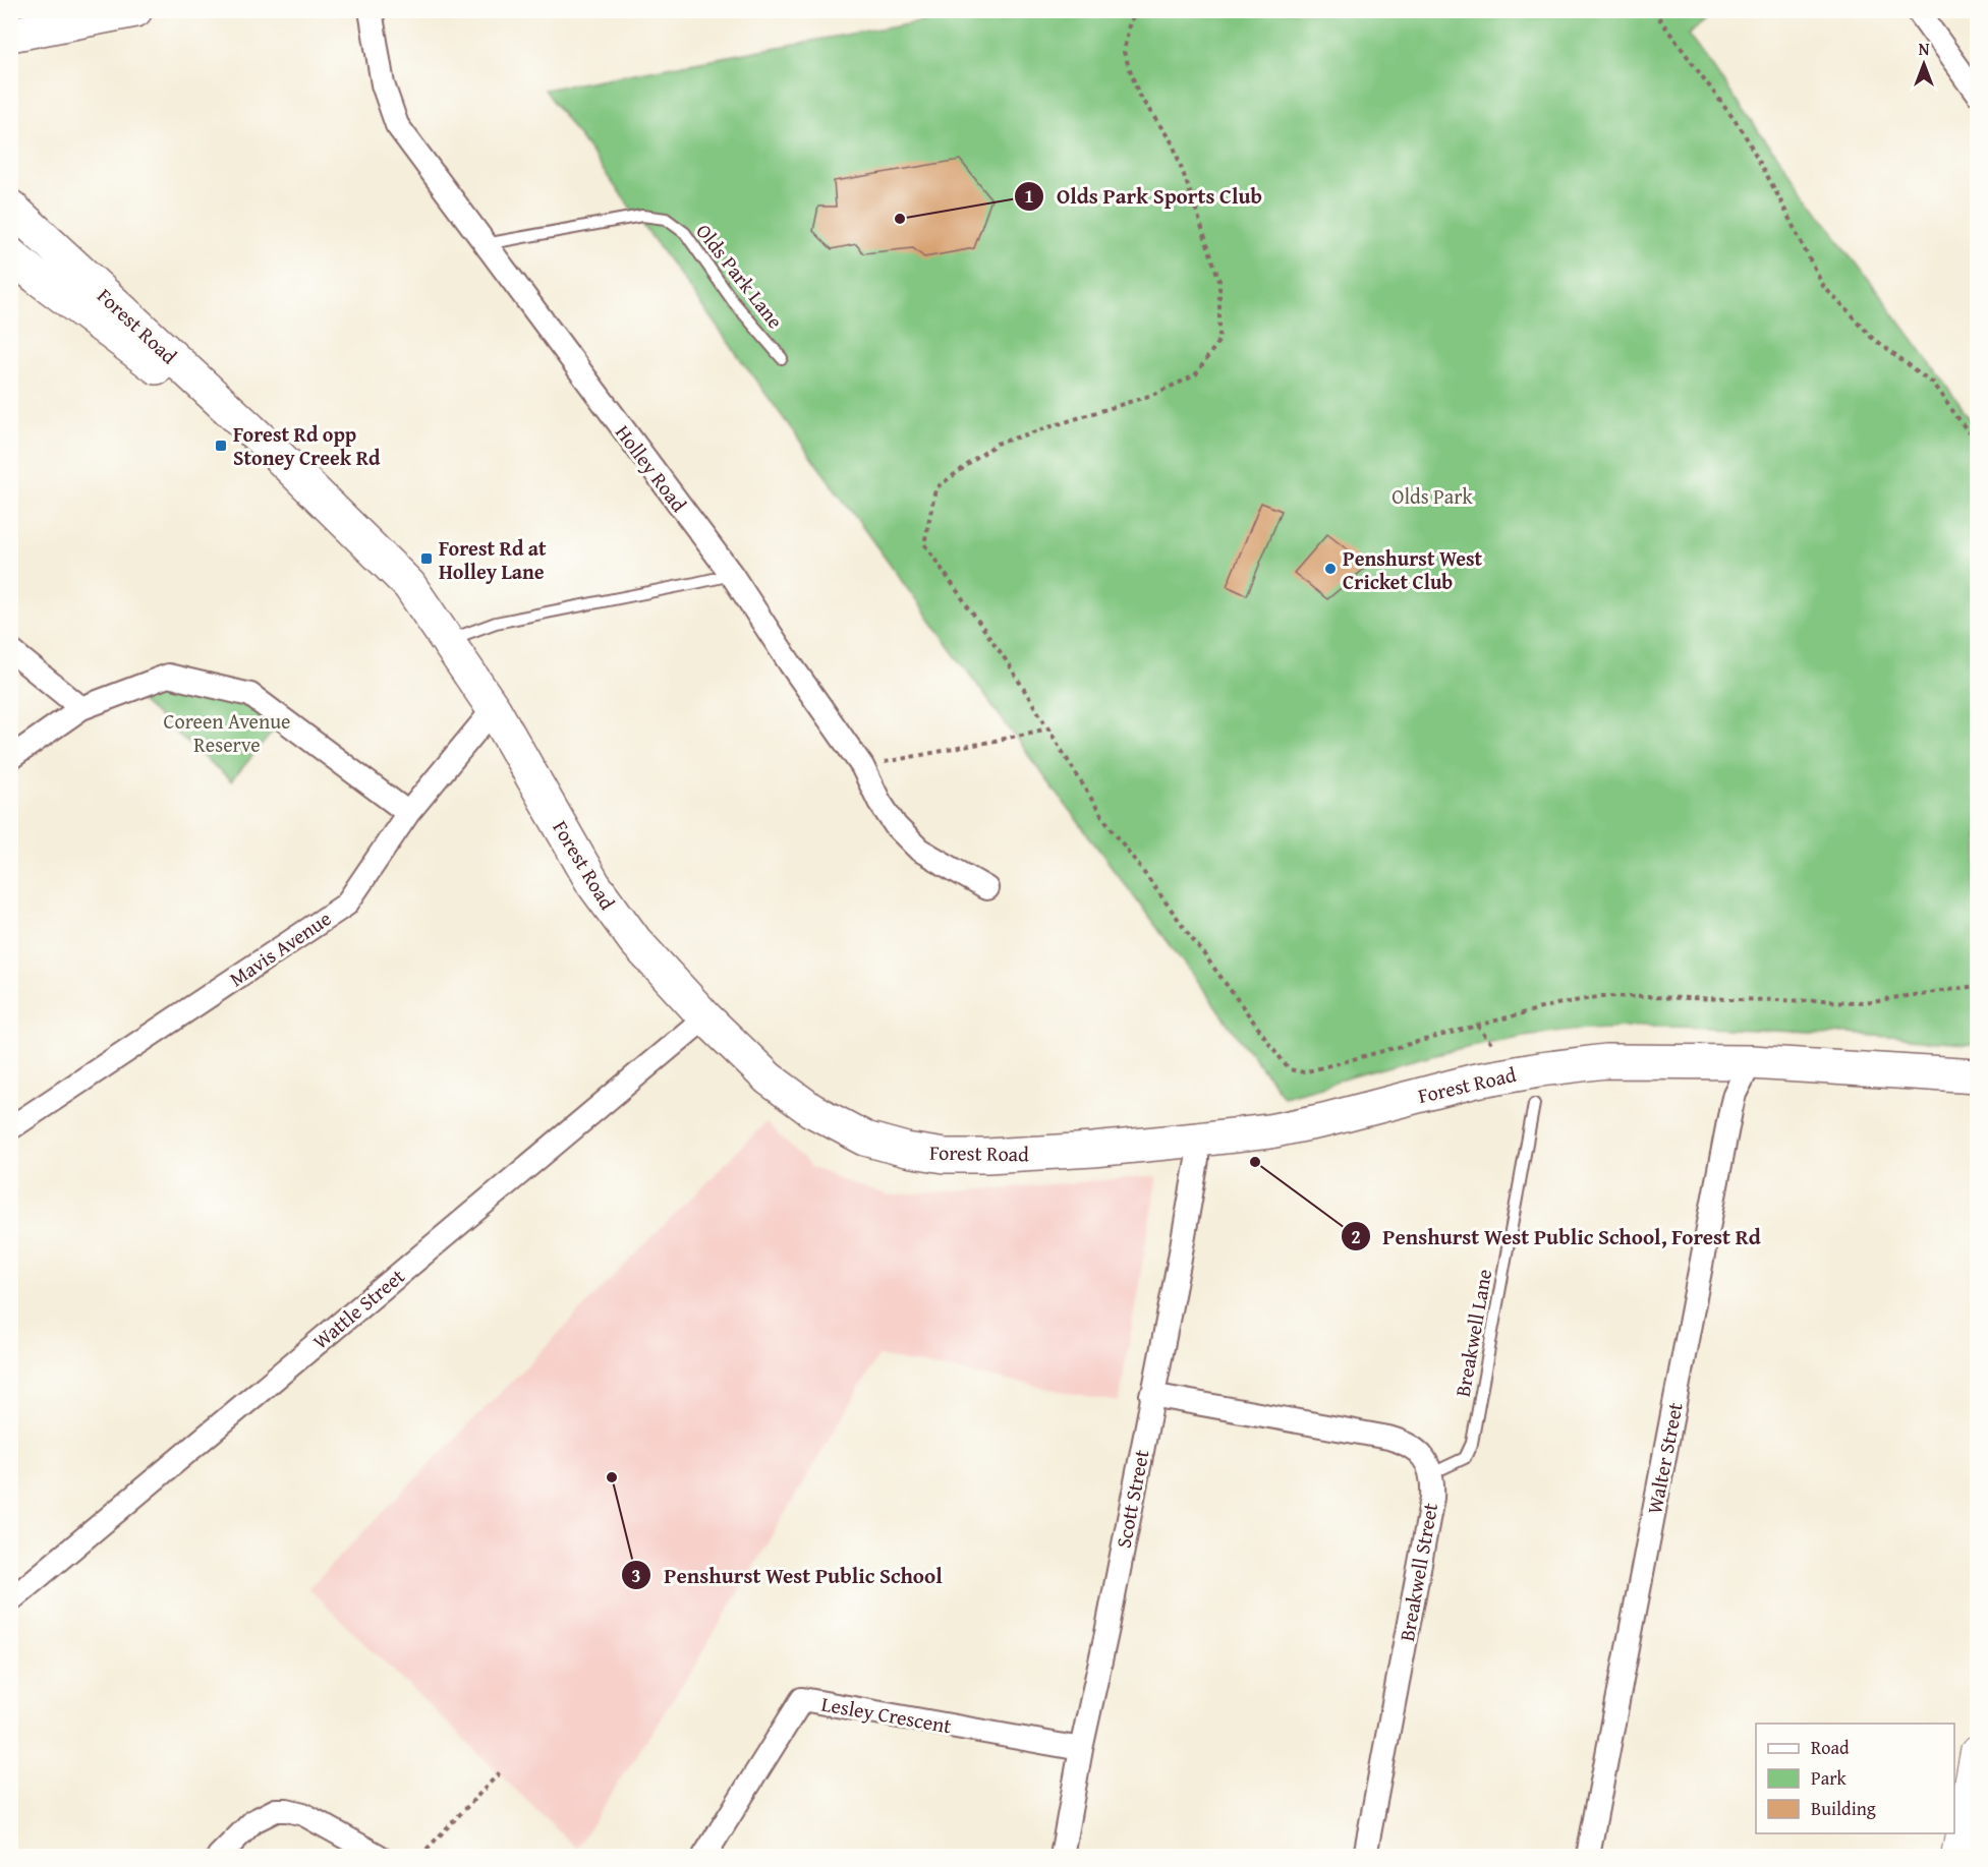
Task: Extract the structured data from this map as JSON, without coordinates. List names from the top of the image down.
{
  "streets": {
    "main road": ["Forest Road"],
    "street": [
      "Holley Road",
      "Mavis Avenue",
      "Wattle Street",
      "Walter Street",
      "Scott Street",
      "Breakwell Street",
      "Lesley Crescent"
    ],
    "lane": ["Olds Park Lane", "Breakwell Lane"]
  },
  "crossings": [
    ["Olds Park Lane", "Holley Road"],
    ["Forest Road", "Mavis Avenue"],
    ["Forest Road", "Wattle Street"],
    ["Forest Road", "Walter Street"],
    ["Forest Road", "Scott Street"],
    ["Breakwell Lane", "Breakwell Street"],
    ["Scott Street", "Breakwell Street"],
    ["Scott Street", "Lesley Crescent"]
  ],
  "parks": ["Olds Park", "Coreen Avenue Reserve"],
  "places": {
    "other": [
      "Olds Park Sports Club",
      "Penshurst West Cricket Club",
      "Penshurst West Public School, Forest Rd",
      "Penshurst West Public School"
    ],
    "transit": ["Forest Rd opp Stoney Creek Rd", "Forest Rd at Holley Lane"]
  },
  "legend": ["Road", "Park", "Building"],
  "north": "top"
}
